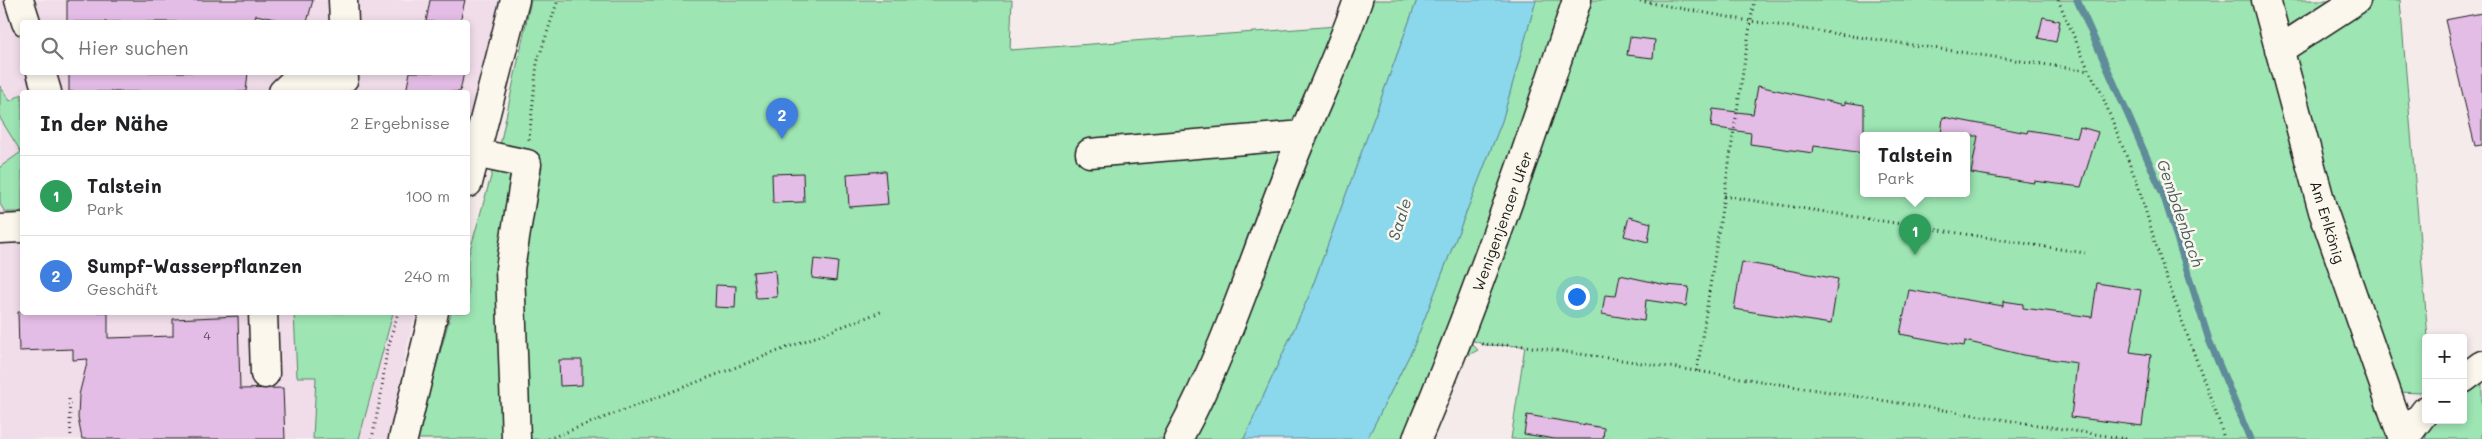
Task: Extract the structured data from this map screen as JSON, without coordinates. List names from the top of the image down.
{
  "streets": {
    "street": ["Wenigenjenaer Ufer", "Am Erlkönig"]
  },
  "water": ["Gembdenbach", "Saale"],
  "house_numbers": ["4"],
  "page": {
    "search": "Hier suchen",
    "heading": ["In der Nähe", "2 Ergebnisse"],
    "pins": ["2", "1"],
    "popup": ["Talstein", "Park"],
    "list": [
      {
        "mark": "1",
        "name": "Talstein",
        "note": "Park",
        "value": "100 m"
      },
      {
        "mark": "2",
        "name": "Sumpf-Wasserpflanzen",
        "note": "Geschäft",
        "value": "240 m"
      }
    ],
    "map_buttons": ["+", "−"]
  }
}
